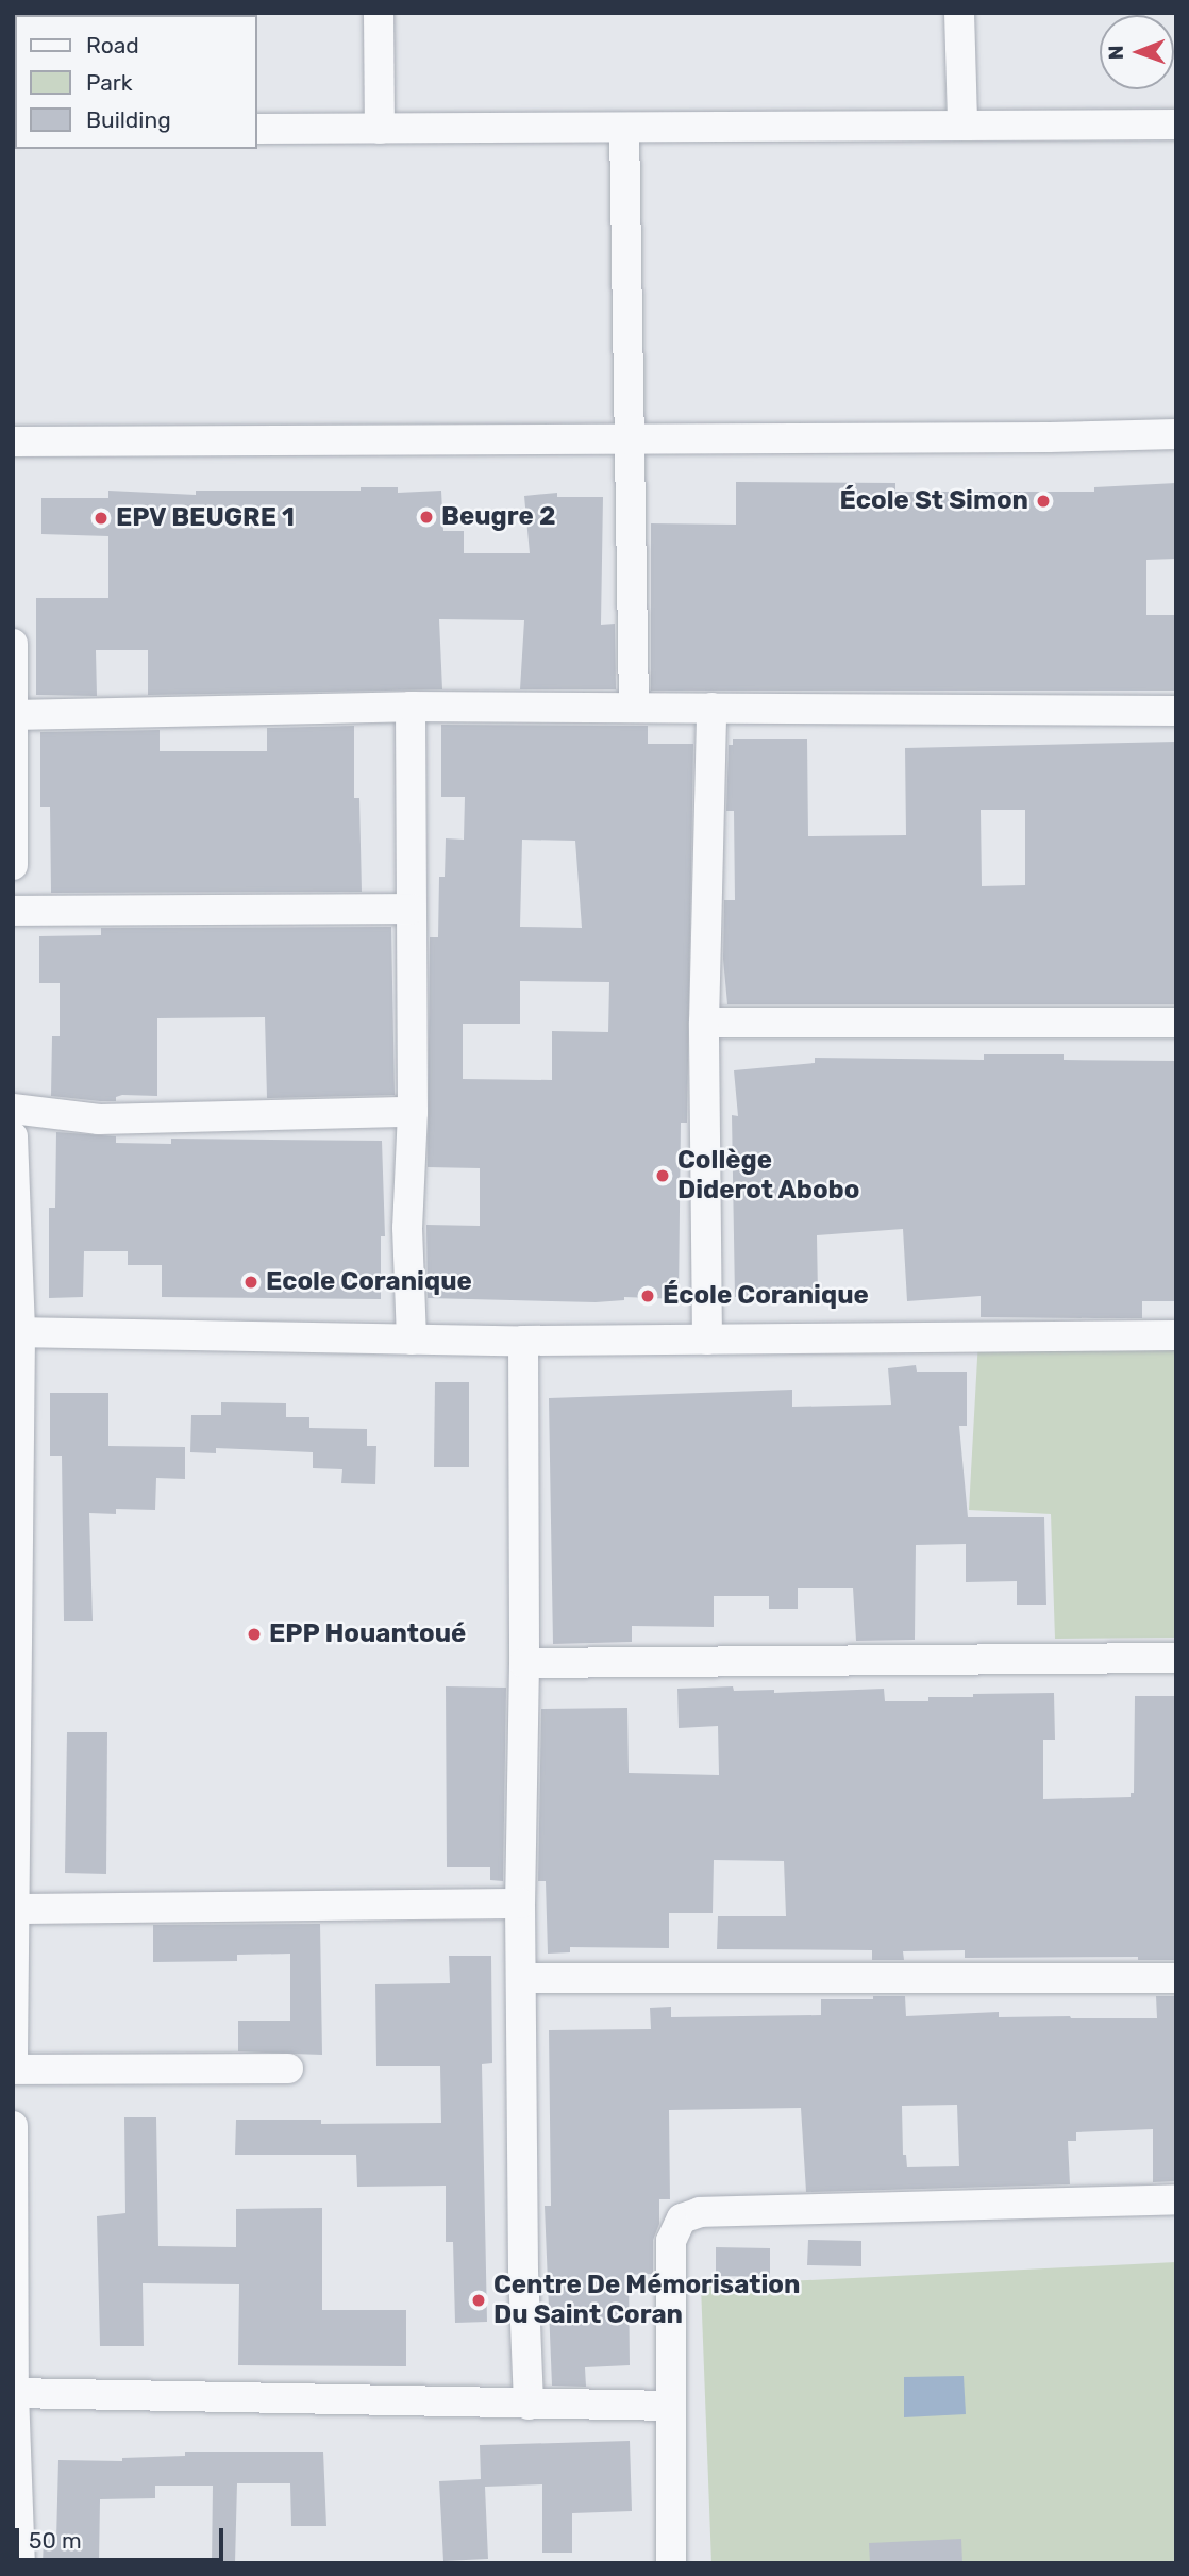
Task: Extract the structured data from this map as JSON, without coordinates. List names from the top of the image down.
{
  "places": [
    "École St Simon",
    "Beugre 2",
    "EPV BEUGRE 1",
    "Collège Diderot Abobo",
    "Ecole Coranique",
    "École Coranique",
    "EPP Houantoué",
    "Centre De Mémorisation Du Saint Coran"
  ],
  "legend": ["Road", "Park", "Building"],
  "scale_bar": "50 m",
  "north": "left"
}
